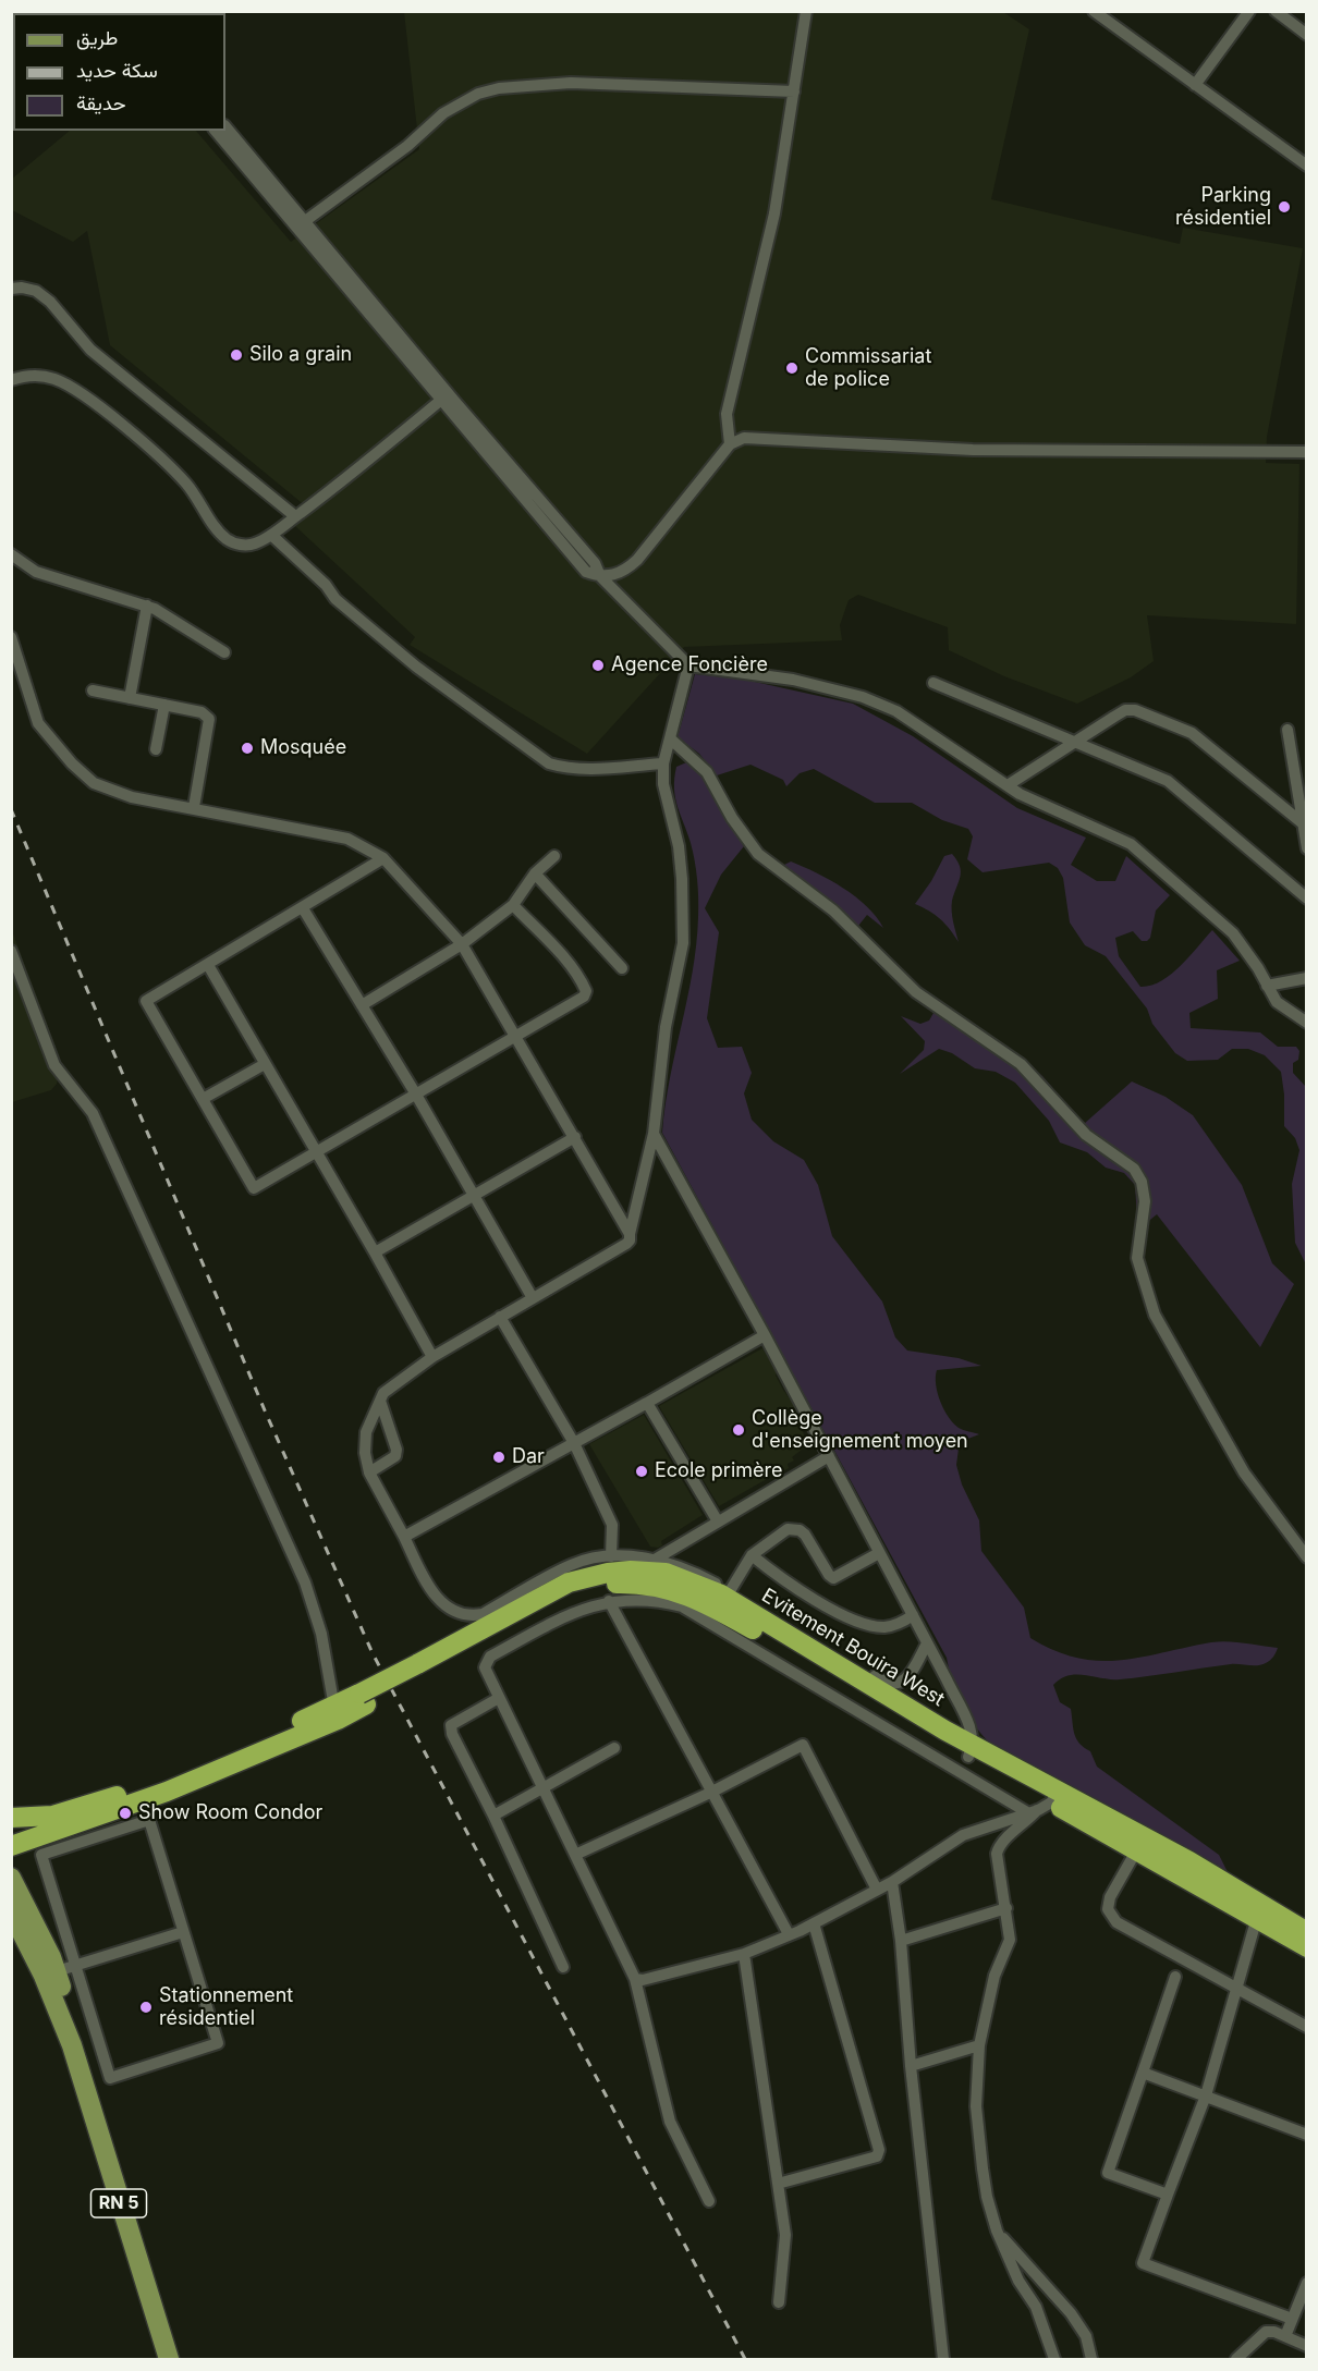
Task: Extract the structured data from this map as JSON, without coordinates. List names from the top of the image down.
{
  "streets": {
    "highway": ["Evitement Bouira West"],
    "main road": ["RN 5"]
  },
  "places": [
    "Parking résidentiel",
    "Silo a grain",
    "Commissariat de police",
    "Agence Foncière",
    "Mosquée",
    "Collège d'enseignement moyen",
    "Dar",
    "Ecole primère",
    "Show Room Condor",
    "Stationnement résidentiel"
  ],
  "legend": ["طريق", "سكة حديد", "حديقة"]
}
